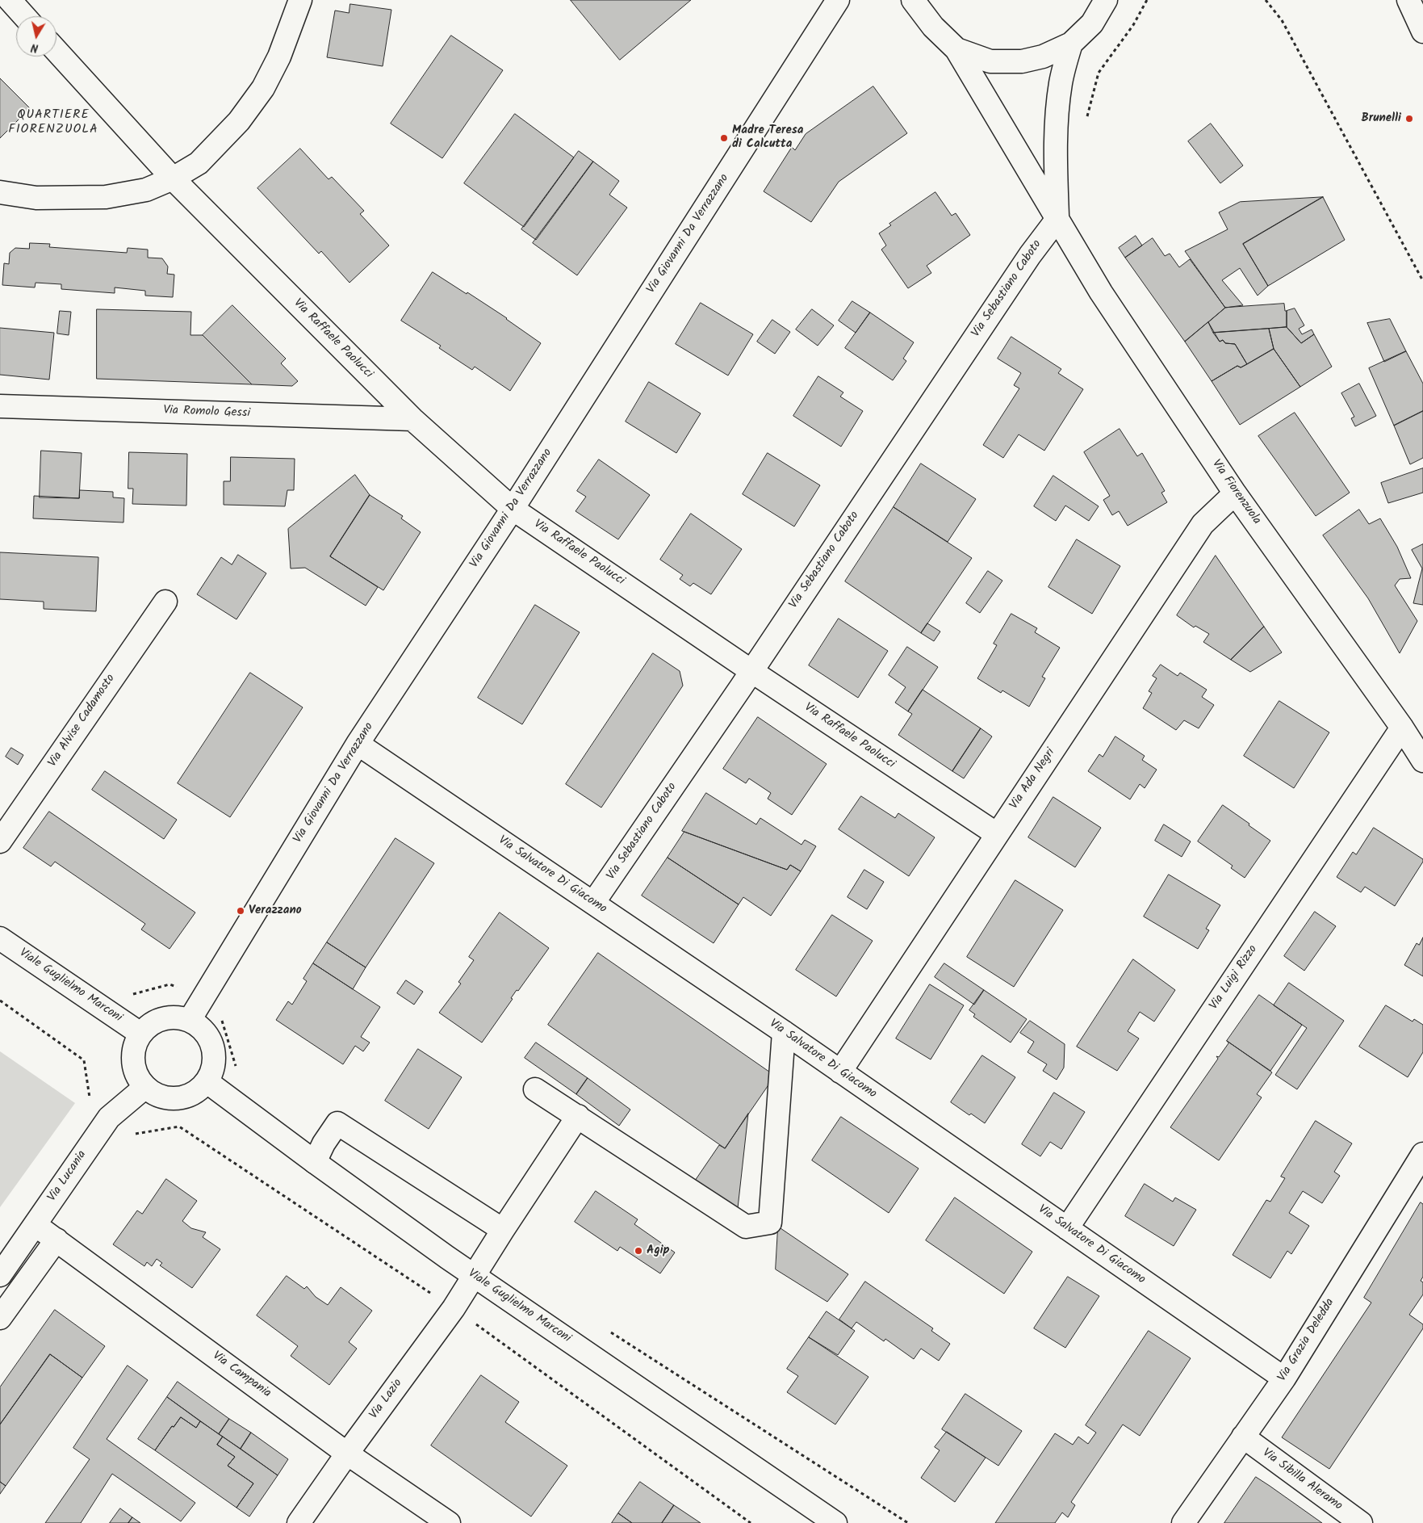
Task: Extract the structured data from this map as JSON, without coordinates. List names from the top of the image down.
{
  "streets": {
    "street": [
      "Via Giovanni Da Verrazzano",
      "Via Sebastiano Caboto",
      "Via Raffaele Paolucci",
      "Via Romolo Gessi",
      "Via Fiorenzuola",
      "Via Alvise Cadamosto",
      "Via Ada Negri",
      "Via Salvatore Di Giacomo",
      "Via Luigi Rizzo",
      "Viale Guglielmo Marconi",
      "Via Lucania",
      "Via Grazia Deledda",
      "Via Campania",
      "Via Lazio",
      "Via Sibilla Aleramo"
    ]
  },
  "crossings": [
    ["Via Giovanni Da Verrazzano", "Via Raffaele Paolucci"],
    ["Via Giovanni Da Verrazzano", "Via Salvatore Di Giacomo"],
    ["Via Giovanni Da Verrazzano", "Viale Guglielmo Marconi"],
    ["Via Giovanni Da Verrazzano", "Via Lucania"],
    ["Via Sebastiano Caboto", "Via Raffaele Paolucci"],
    ["Via Sebastiano Caboto", "Via Fiorenzuola"],
    ["Via Sebastiano Caboto", "Via Salvatore Di Giacomo"],
    ["Via Raffaele Paolucci", "Via Romolo Gessi"],
    ["Via Raffaele Paolucci", "Via Ada Negri"],
    ["Via Fiorenzuola", "Via Ada Negri"],
    ["Via Fiorenzuola", "Via Luigi Rizzo"],
    ["Via Ada Negri", "Via Salvatore Di Giacomo"],
    ["Via Salvatore Di Giacomo", "Via Luigi Rizzo"],
    ["Via Salvatore Di Giacomo", "Via Grazia Deledda"],
    ["Viale Guglielmo Marconi", "Via Lucania"],
    ["Viale Guglielmo Marconi", "Via Lazio"],
    ["Via Lucania", "Via Campania"],
    ["Via Grazia Deledda", "Via Sibilla Aleramo"],
    ["Via Campania", "Via Lazio"]
  ],
  "districts": ["QUARTIERE FIORENZUOLA"],
  "places": [
    "Brunelli",
    "Madre Teresa di Calcutta",
    "Verazzano",
    "Agip"
  ],
  "north": "bottom"
}
